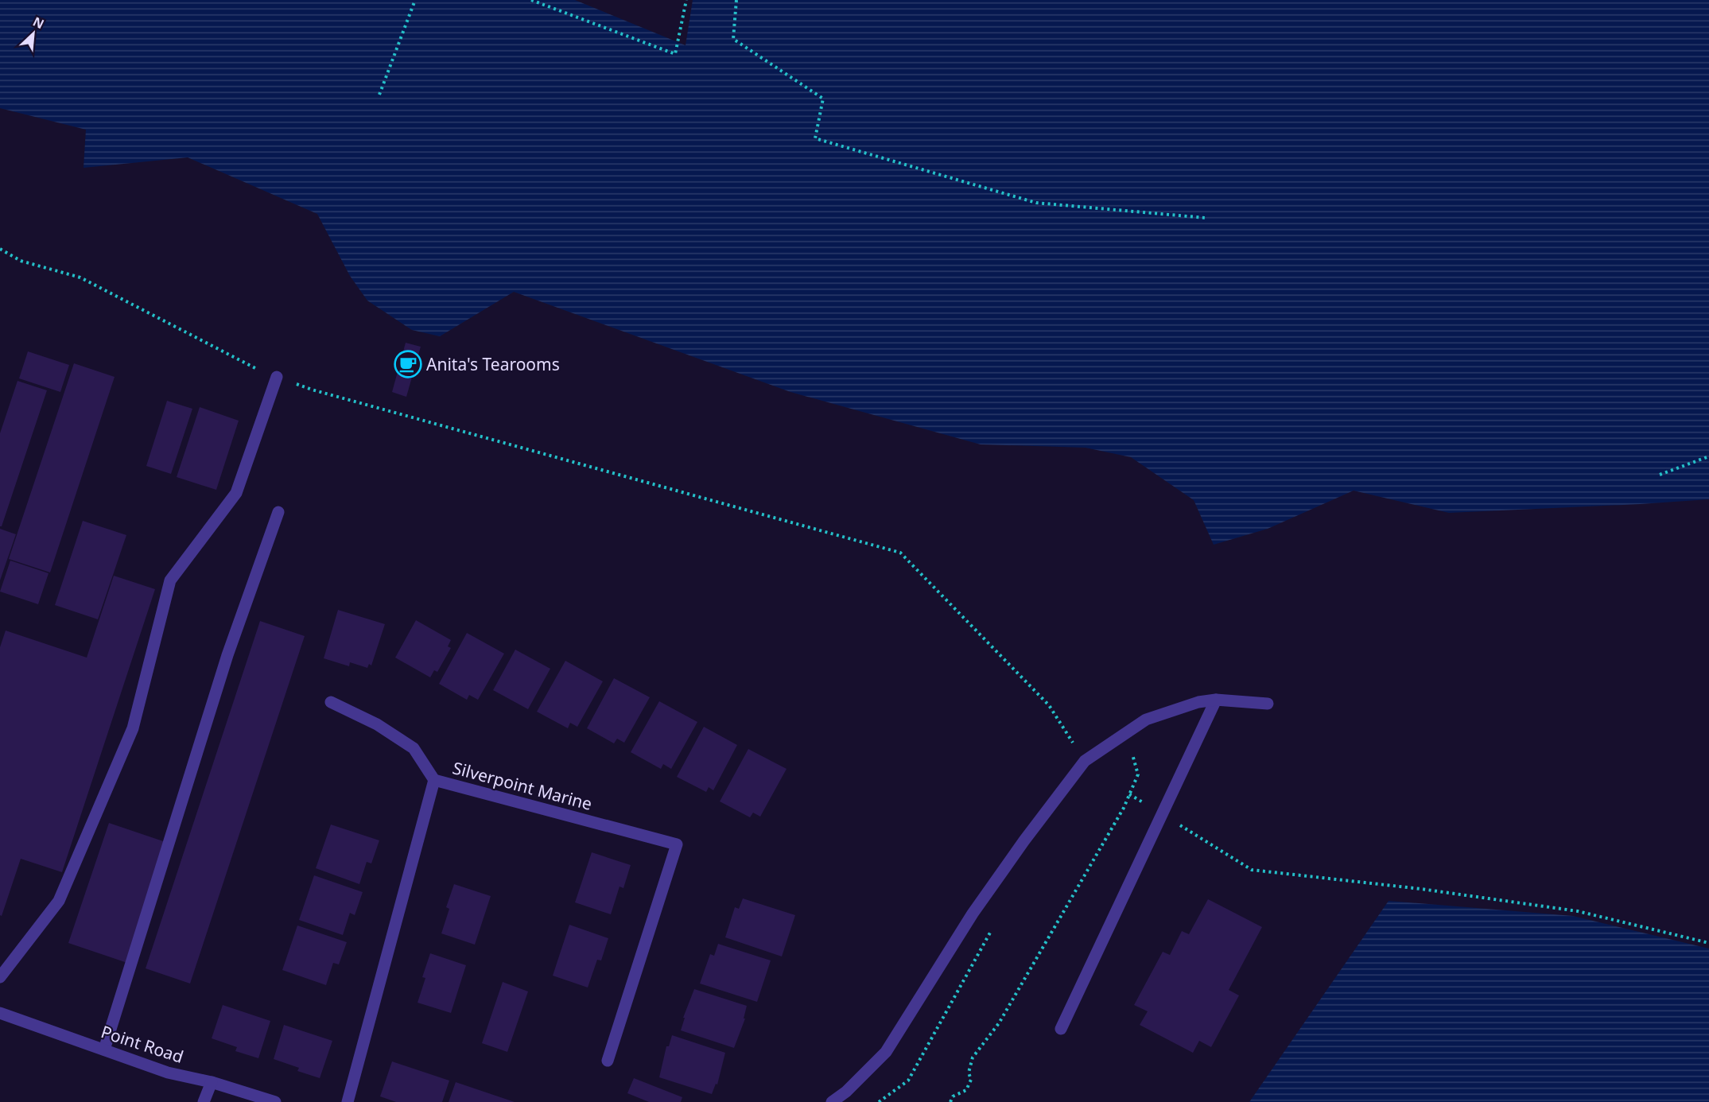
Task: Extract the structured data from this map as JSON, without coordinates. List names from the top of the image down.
{
  "streets": {
    "street": ["Silverpoint Marine", "Point Road"]
  },
  "places": {
    "cafe": ["Anita's Tearooms"]
  },
  "north": "top right"
}
